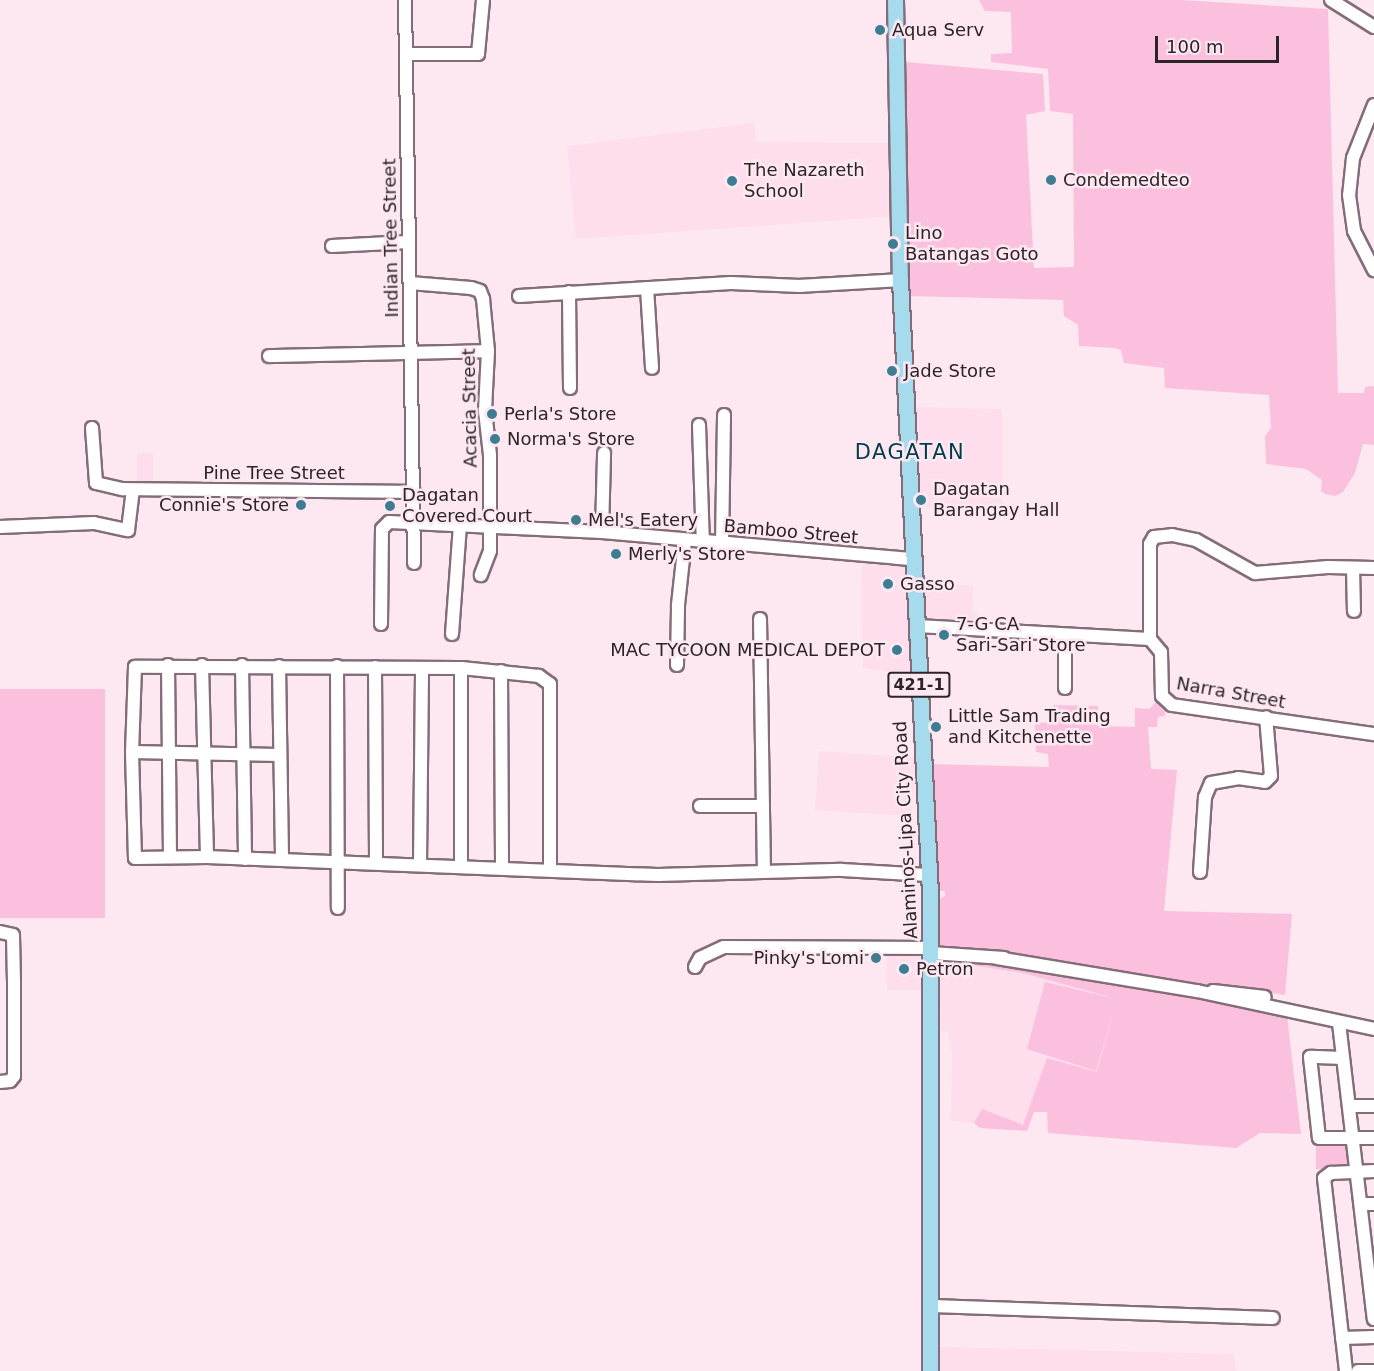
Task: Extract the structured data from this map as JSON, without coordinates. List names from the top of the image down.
{
  "streets": {
    "main road": ["421-1", "Alaminos-Lipa City Road"],
    "street": [
      "Indian Tree Street",
      "Acacia Street",
      "Pine Tree Street",
      "Bamboo Street",
      "Narra Street"
    ]
  },
  "crossings": [
    ["Indian Tree Street", "Acacia Street"],
    ["Indian Tree Street", "Pine Tree Street"],
    ["Indian Tree Street", "Bamboo Street"],
    ["Acacia Street", "Bamboo Street"],
    ["Bamboo Street", "Alaminos-Lipa City Road"]
  ],
  "districts": ["DAGATAN"],
  "places": [
    "Aqua Serv",
    "Condemedteo",
    "The Nazareth School",
    "Lino Batangas Goto",
    "Jade Store",
    "Perla's Store",
    "Norma's Store",
    "Dagatan Barangay Hall",
    "Connie's Store",
    "Dagatan Covered Court",
    "Mel's Eatery",
    "Merly's Store",
    "Gasso",
    "7-G CA Sari-Sari Store",
    "MAC TYCOON MEDICAL DEPOT",
    "Little Sam Trading and Kitchenette",
    "Pinky's Lomi",
    "Petron"
  ],
  "scale_bar": "100 m"
}
